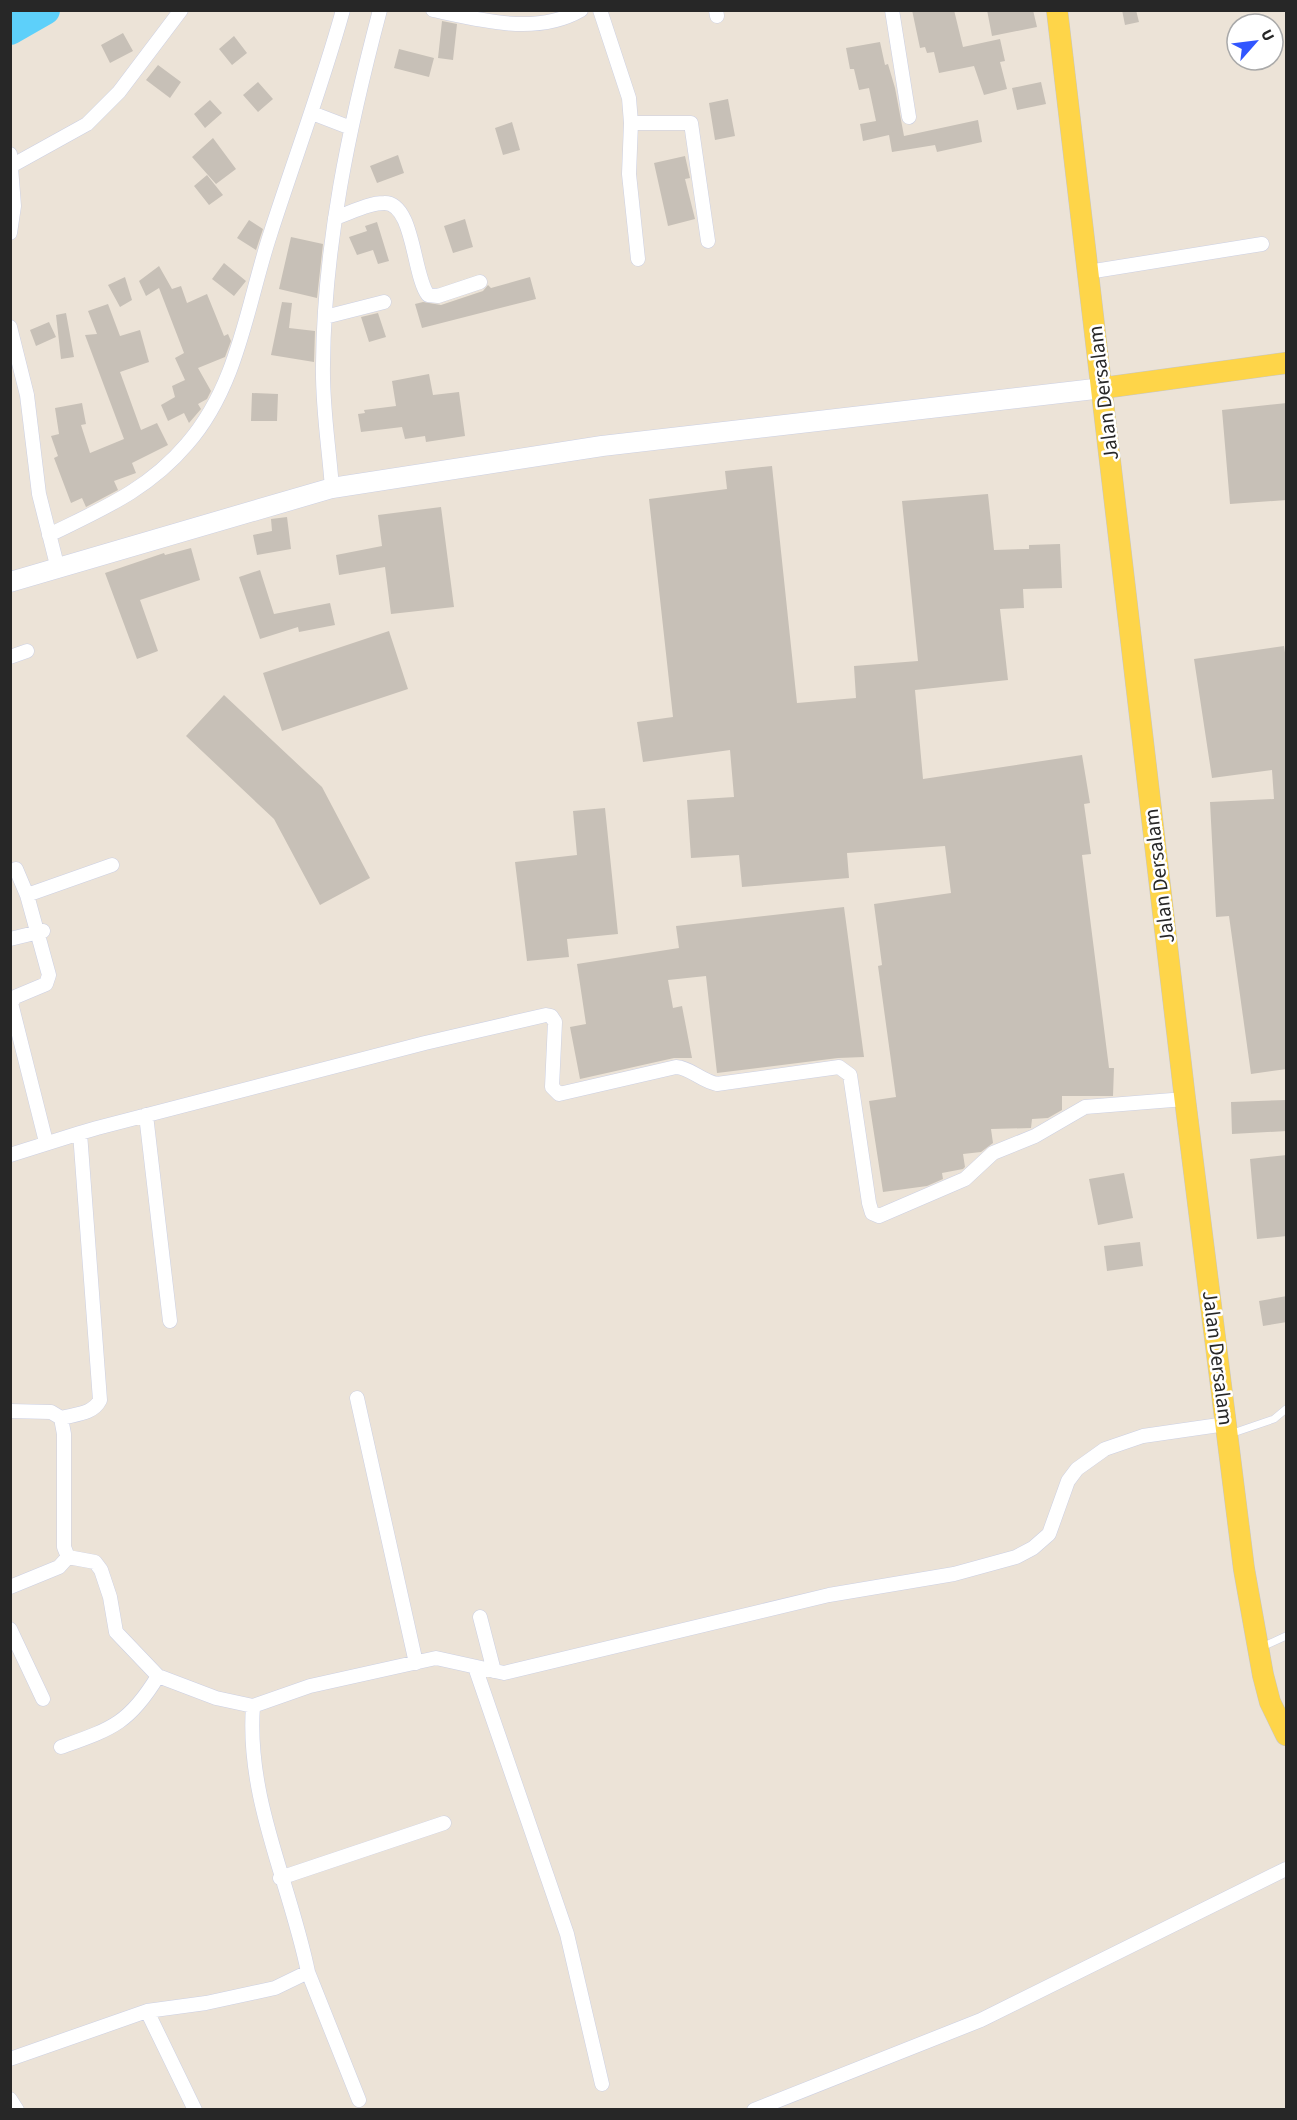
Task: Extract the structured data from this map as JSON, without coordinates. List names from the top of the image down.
{
  "streets": {
    "main road": ["Jalan Dersalam"]
  },
  "north": "top right"
}
